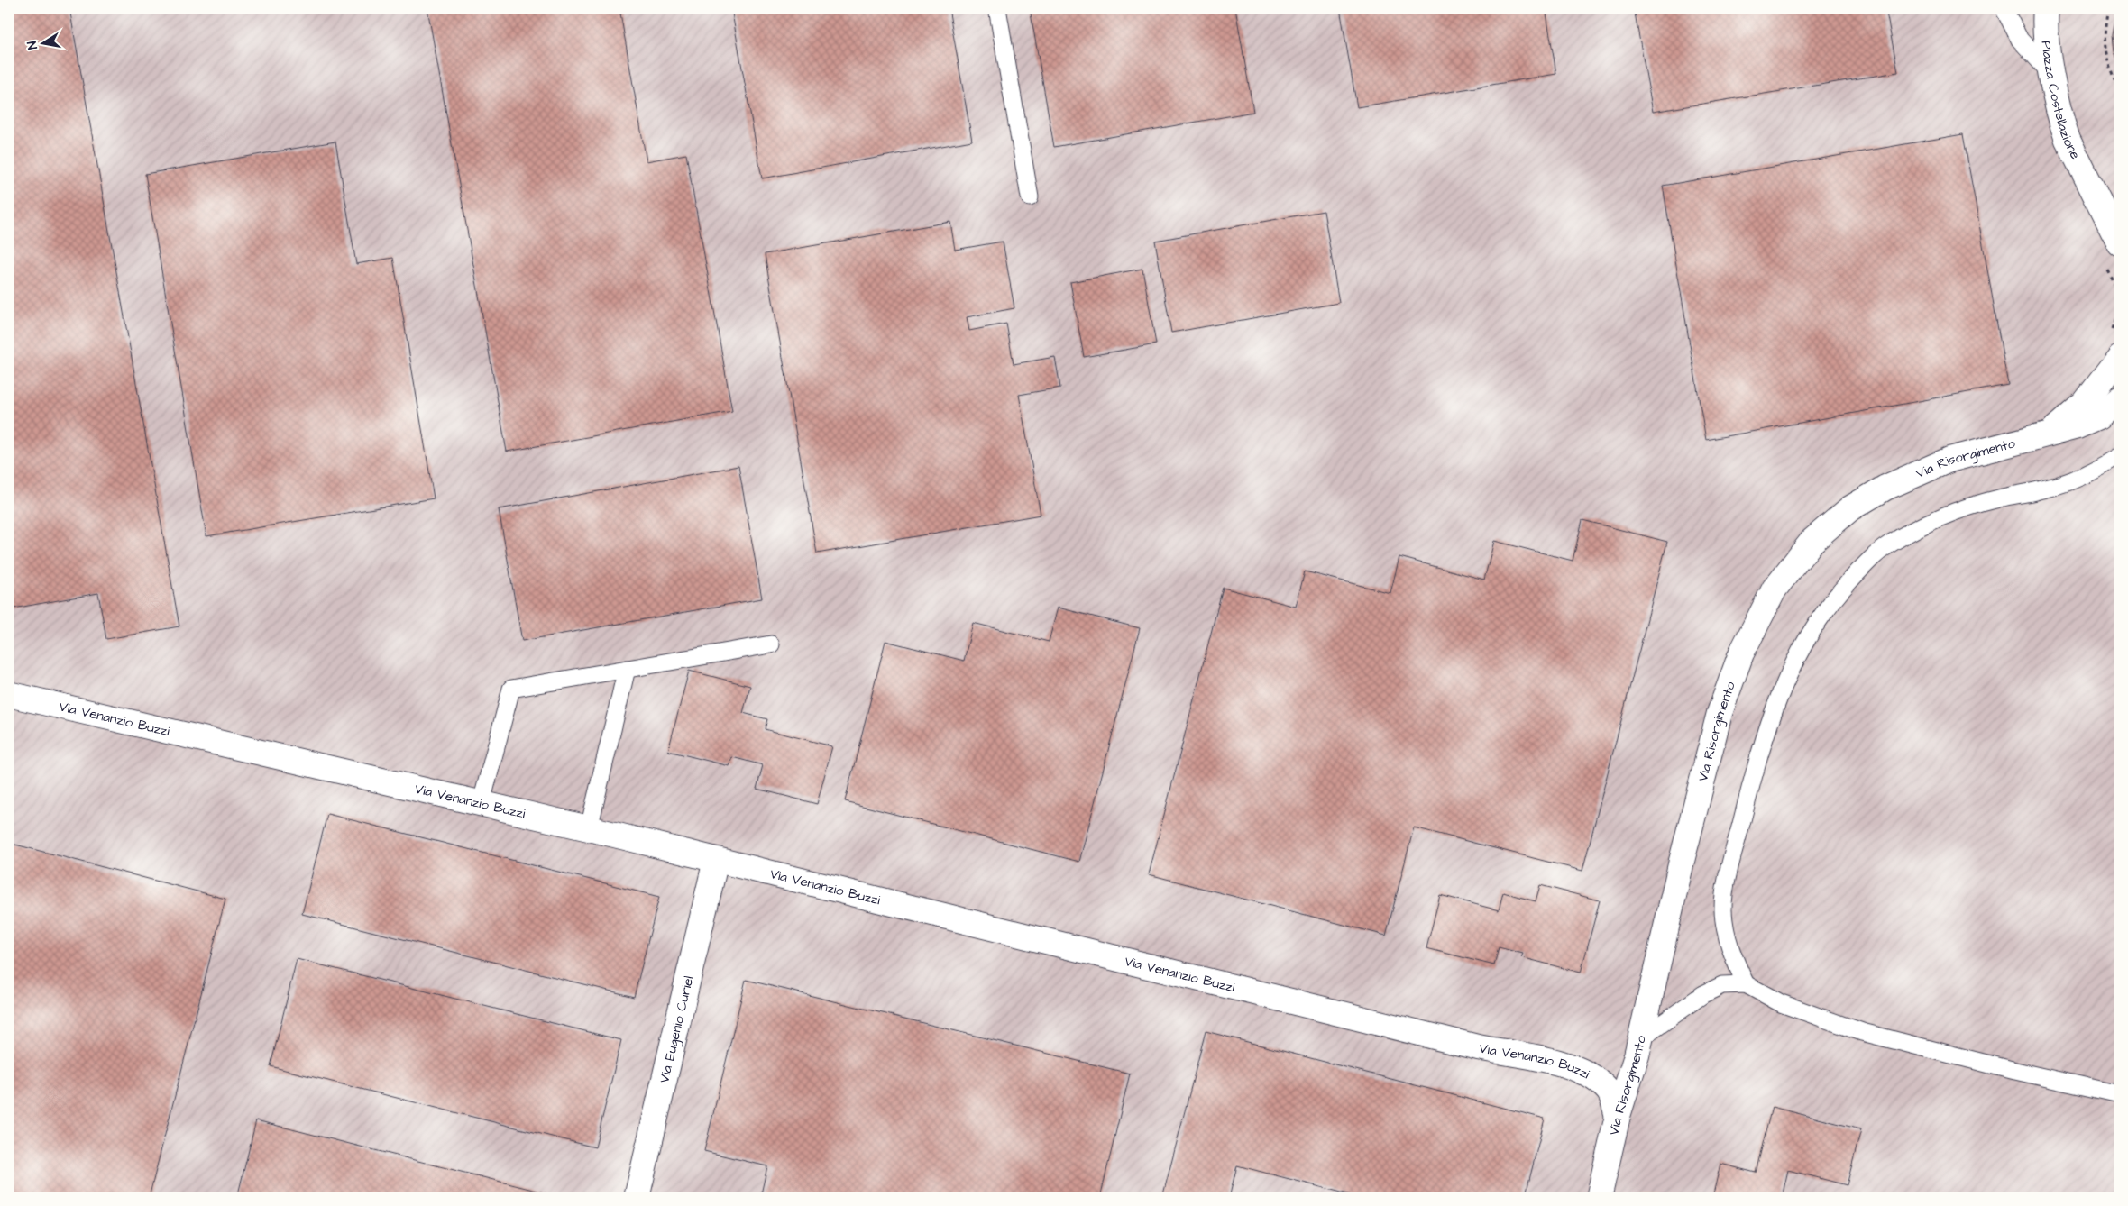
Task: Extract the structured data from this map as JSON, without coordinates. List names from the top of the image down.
{
  "streets": {
    "street": [
      "Piazza Costellazione",
      "Via Risorgimento",
      "Via Venanzio Buzzi",
      "Via Eugenio Curiel"
    ]
  },
  "crossings": [
    ["Via Risorgimento", "Via Venanzio Buzzi"],
    ["Via Venanzio Buzzi", "Via Eugenio Curiel"]
  ],
  "north": "left"
}
